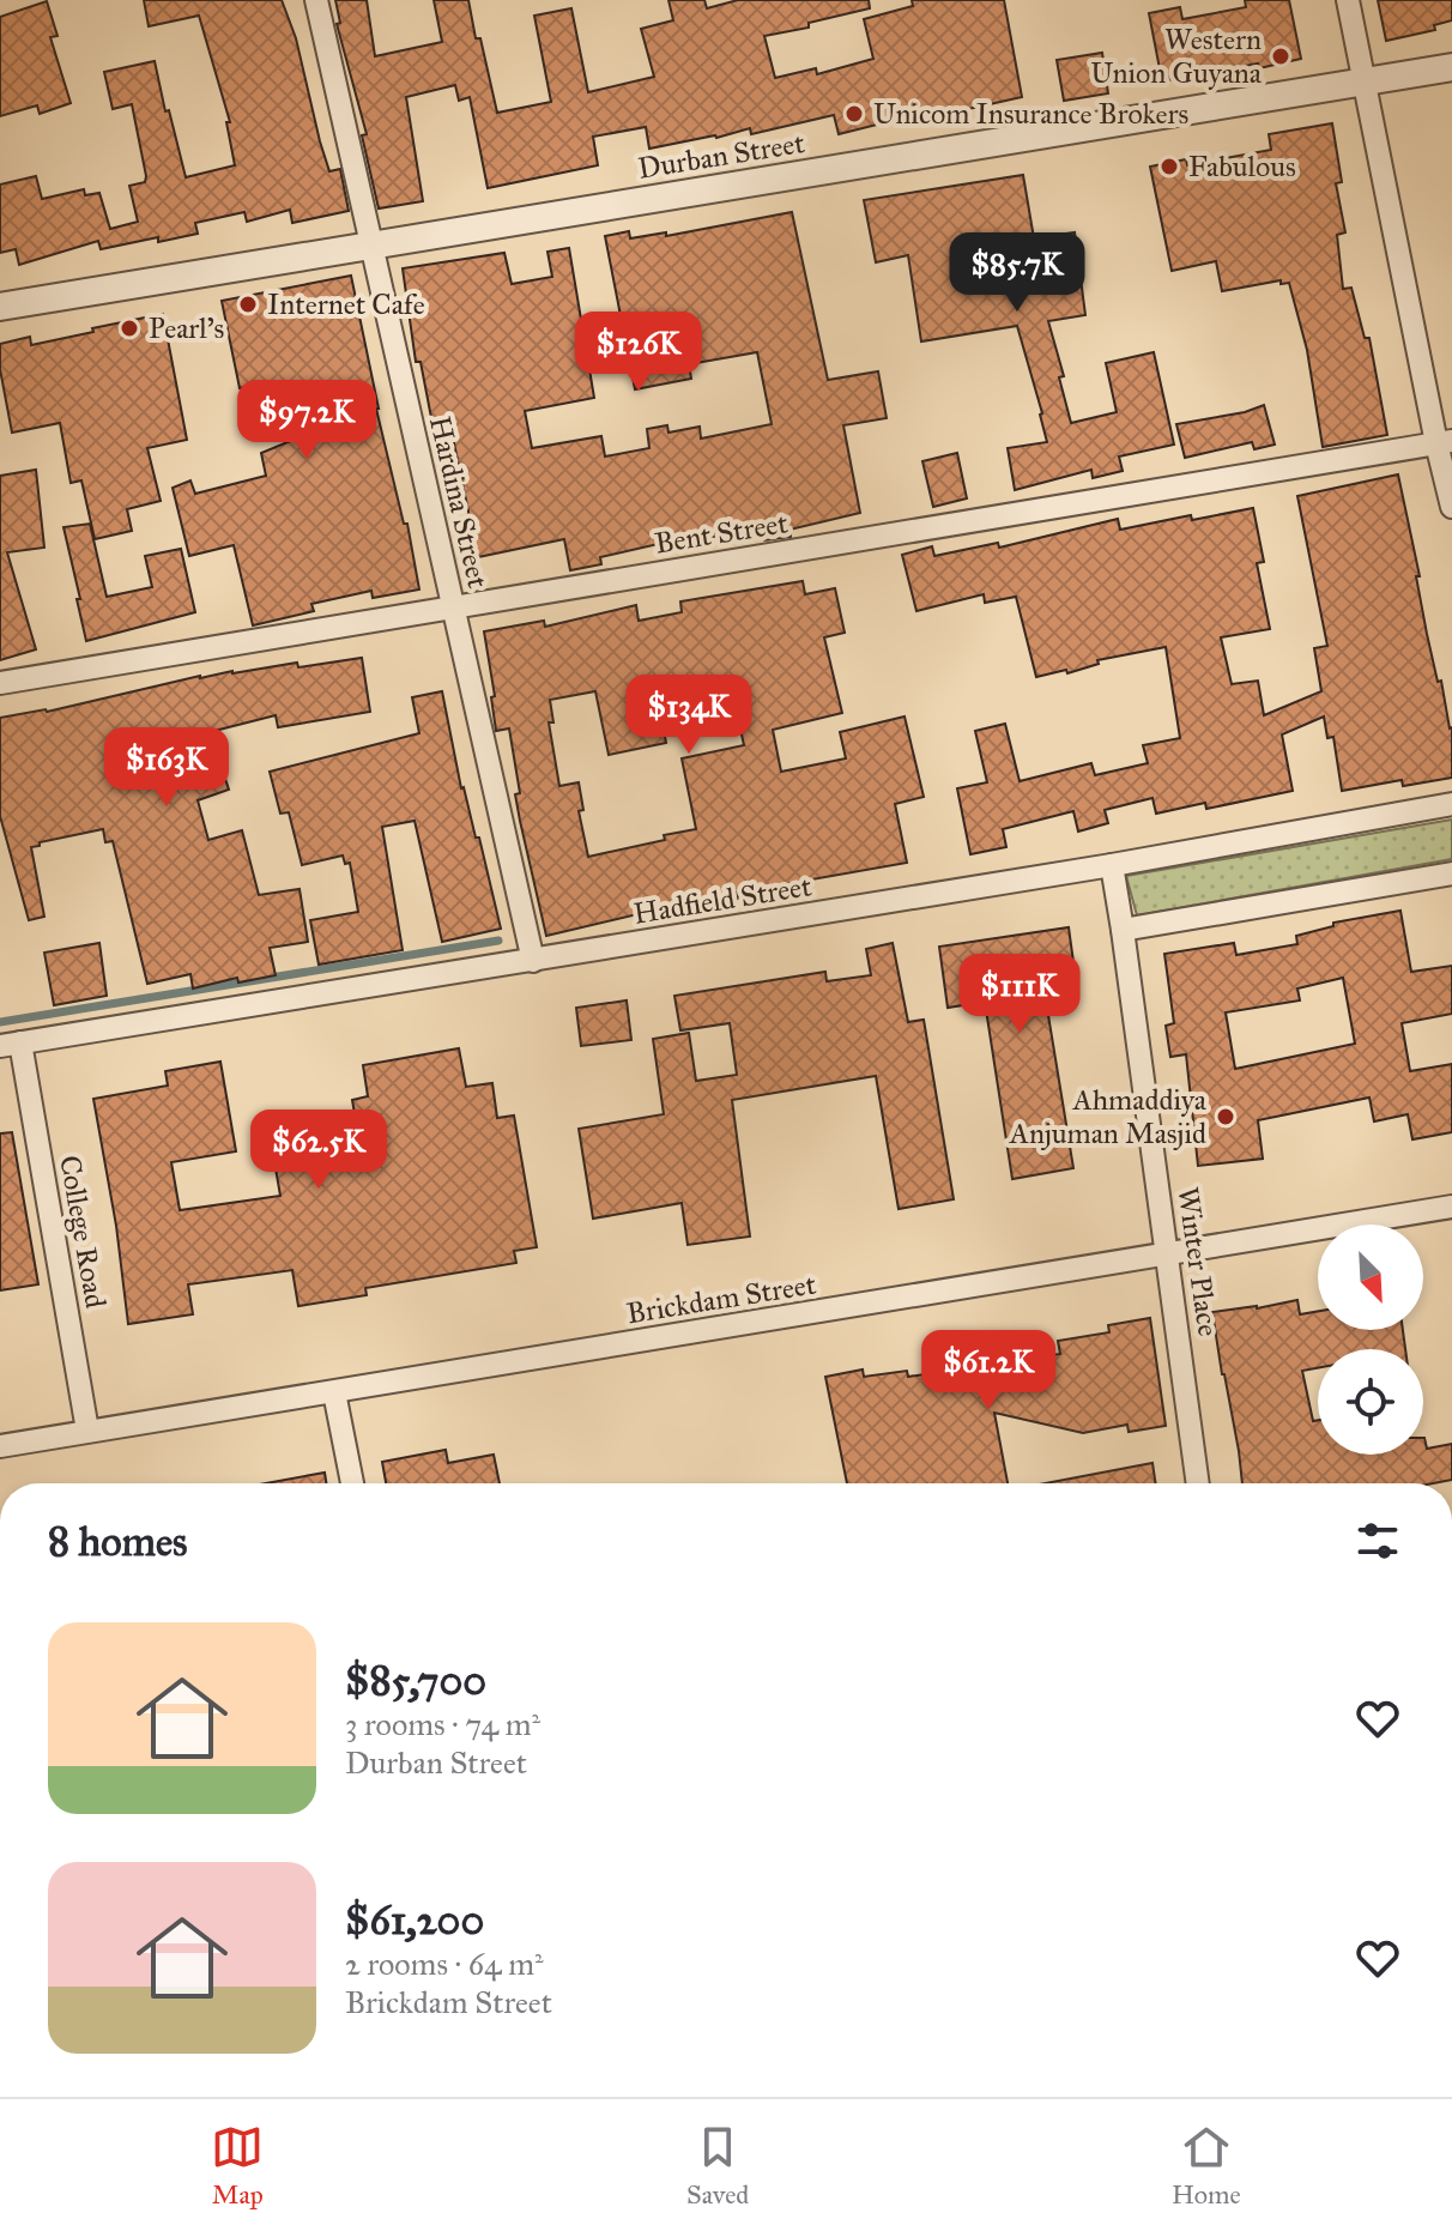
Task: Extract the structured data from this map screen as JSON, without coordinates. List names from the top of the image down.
{
  "streets": {
    "street": [
      "Durban Street",
      "Hardina Street",
      "Bent Street",
      "Hadfield Street",
      "College Road",
      "Winter Place",
      "Brickdam Street"
    ]
  },
  "crossings": [
    ["Durban Street", "Hardina Street"],
    ["Hardina Street", "Bent Street"],
    ["Hardina Street", "Hadfield Street"],
    ["Hadfield Street", "College Road"],
    ["Hadfield Street", "Winter Place"],
    ["College Road", "Brickdam Street"],
    ["Winter Place", "Brickdam Street"]
  ],
  "places": [
    "Western Union Guyana",
    "Unicom Insurance Brokers",
    "Fabulous",
    "Internet Cafe",
    "Pearl's",
    "Ahmaddiya Anjuman Masjid"
  ],
  "north": "bottom right",
  "page": {
    "price": [
      "$85.7K",
      "$126K",
      "$97.2K",
      "$134K",
      "$163K",
      "$111K",
      "$62.5K",
      "$61.2K"
    ],
    "heading": "8 homes",
    "list": [
      {
        "name": "$85,700",
        "note": "3 rooms · 74 m² · Durban Street"
      },
      {
        "name": "$61,200",
        "note": "2 rooms · 64 m² · Brickdam Street"
      }
    ],
    "tabs": ["Map", "Saved", "Home"]
  }
}
